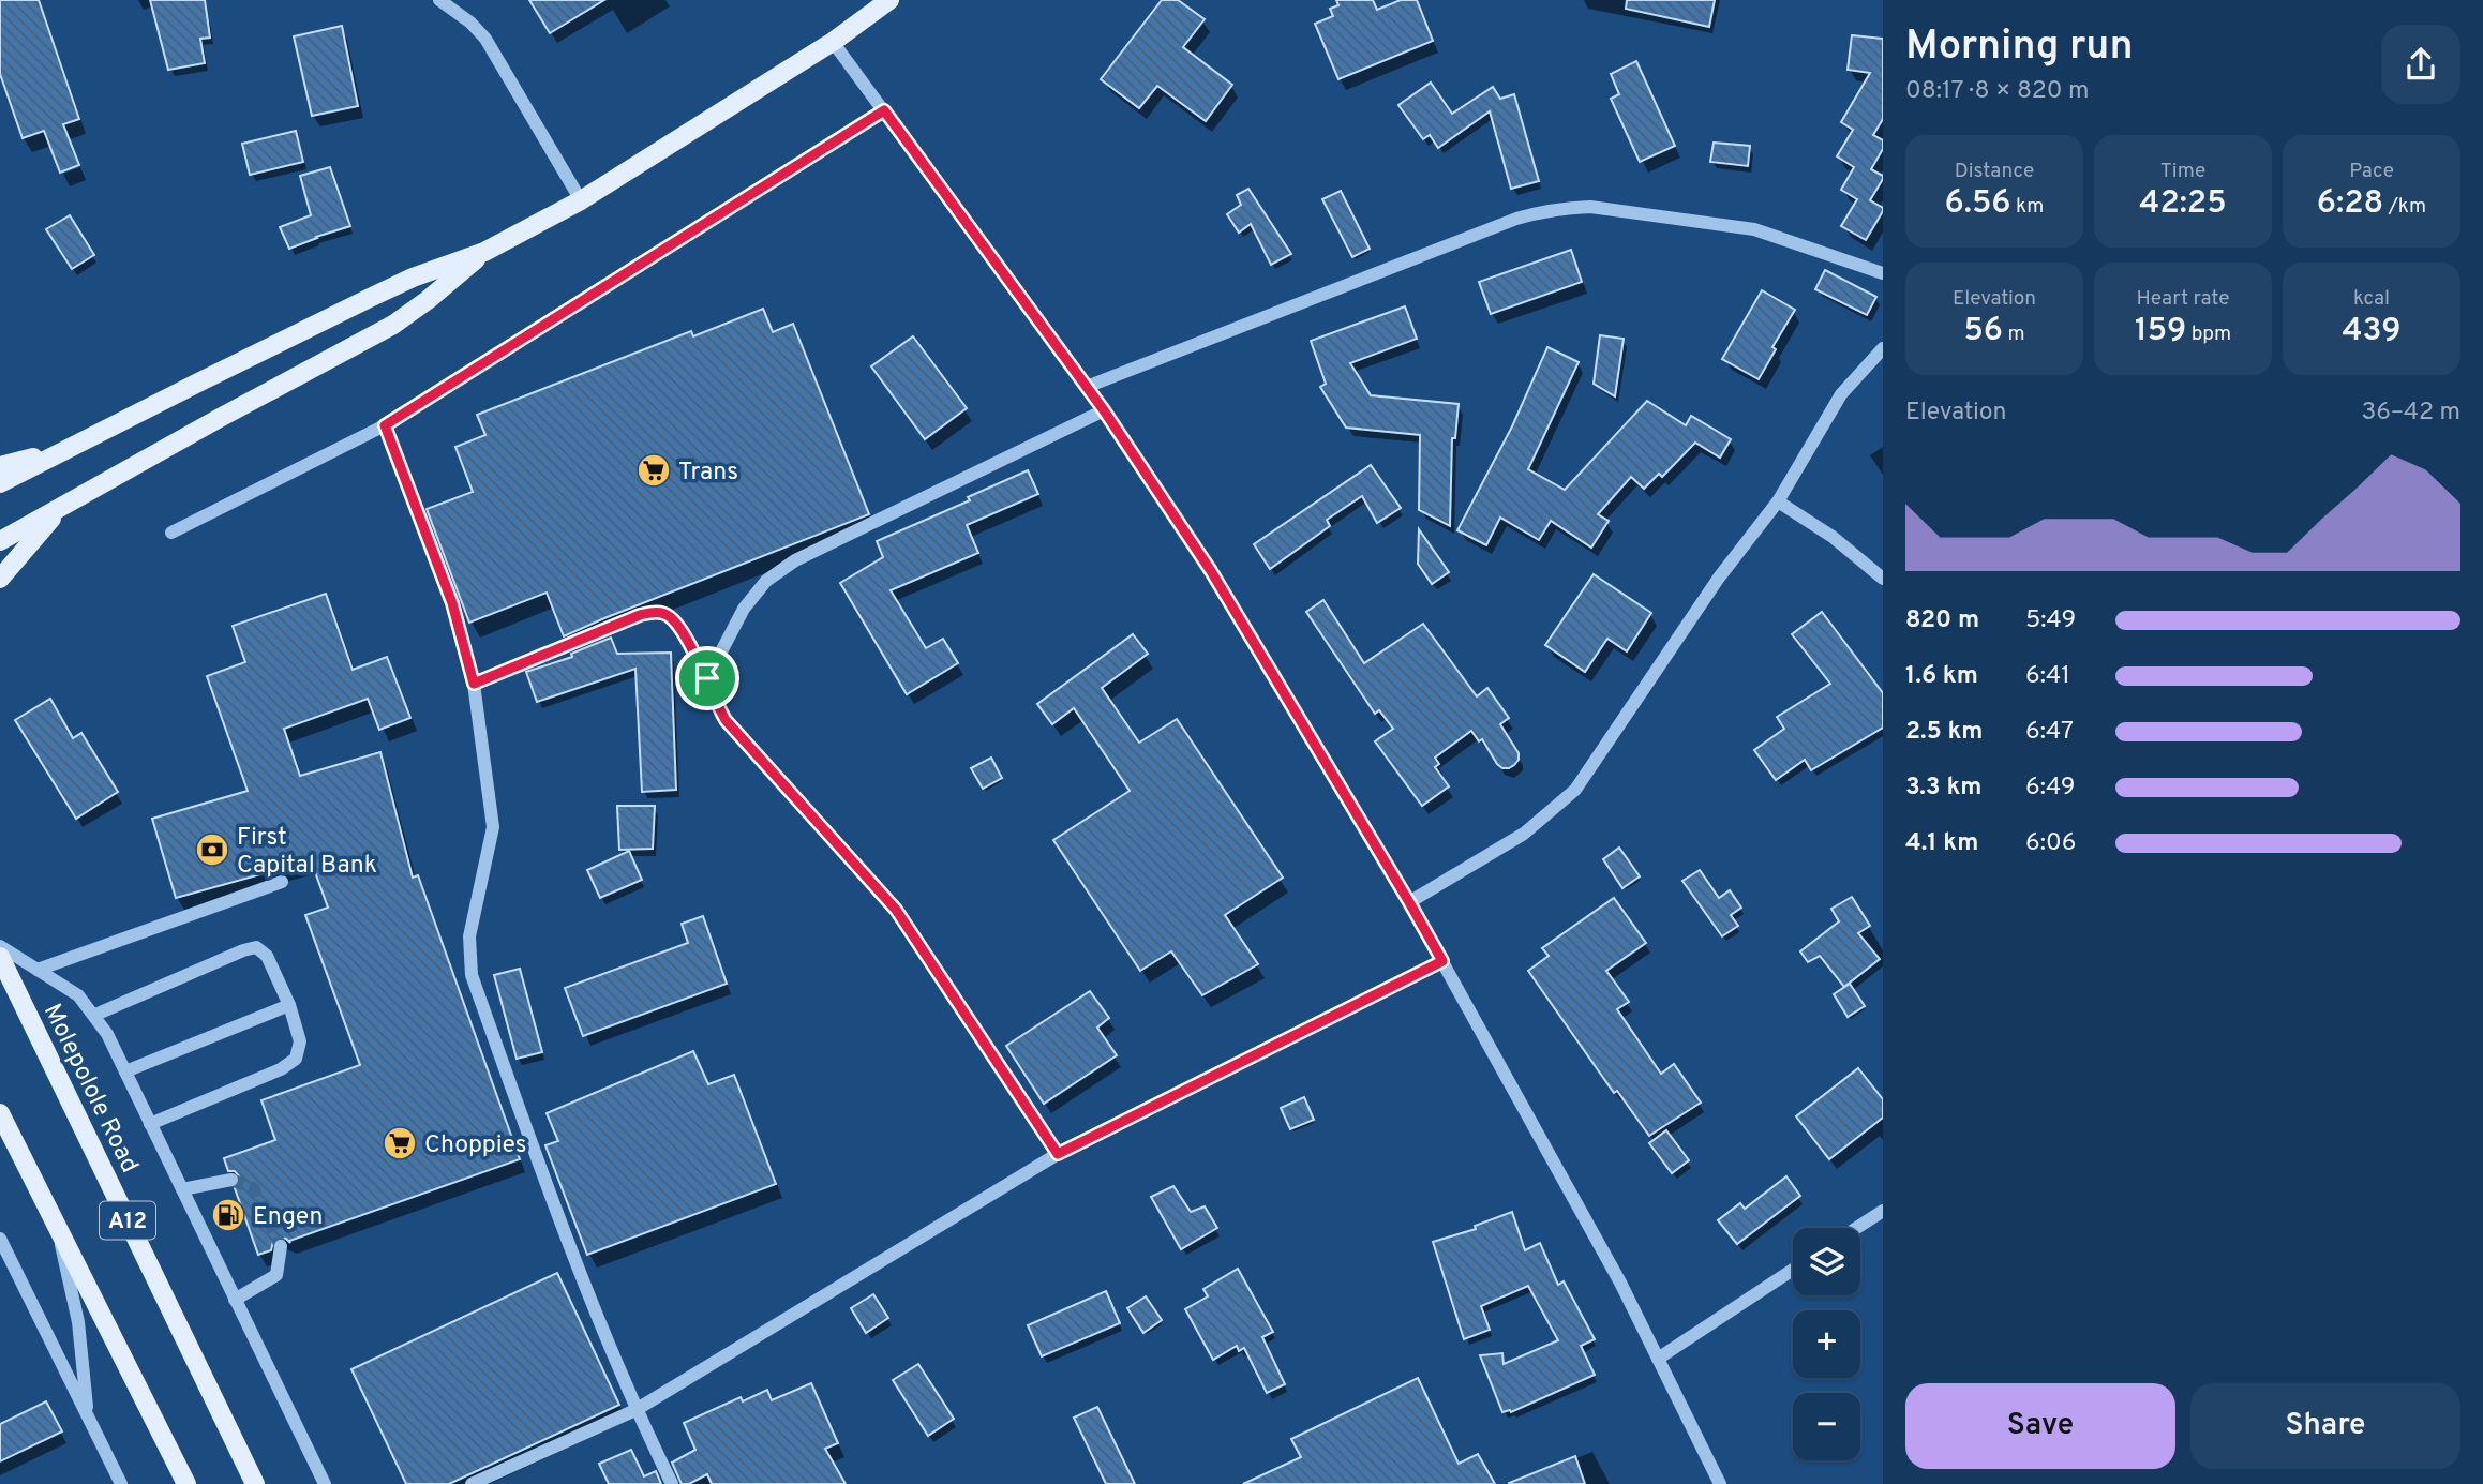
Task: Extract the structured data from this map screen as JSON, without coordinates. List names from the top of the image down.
{
  "streets": {
    "main road": ["Molepolole Road", "A12"]
  },
  "places": {
    "supermarket": ["Trans", "Choppies"],
    "bank": ["First Capital Bank"],
    "fuel station": ["Engen"]
  },
  "page": {
    "heading": ["Morning run", "08:17 · 8 × 820 m"],
    "stats": [
      ["Distance", "6.56 km"],
      ["Time", "42:25"],
      ["Pace", "6:28 /km"],
      ["Elevation", "56 m"],
      ["Heart rate", "159 bpm"],
      ["kcal", "439"]
    ],
    "chart": ["Elevation", "36–42 m"],
    "list": [
      {
        "name": "820 m",
        "note": "5:49"
      },
      {
        "name": "1.6 km",
        "note": "6:41"
      },
      {
        "name": "2.5 km",
        "note": "6:47"
      },
      {
        "name": "3.3 km",
        "note": "6:49"
      },
      {
        "name": "4.1 km",
        "note": "6:06"
      }
    ],
    "map_buttons": ["+", "−"],
    "buttons": ["Save", "Share"]
  }
}
